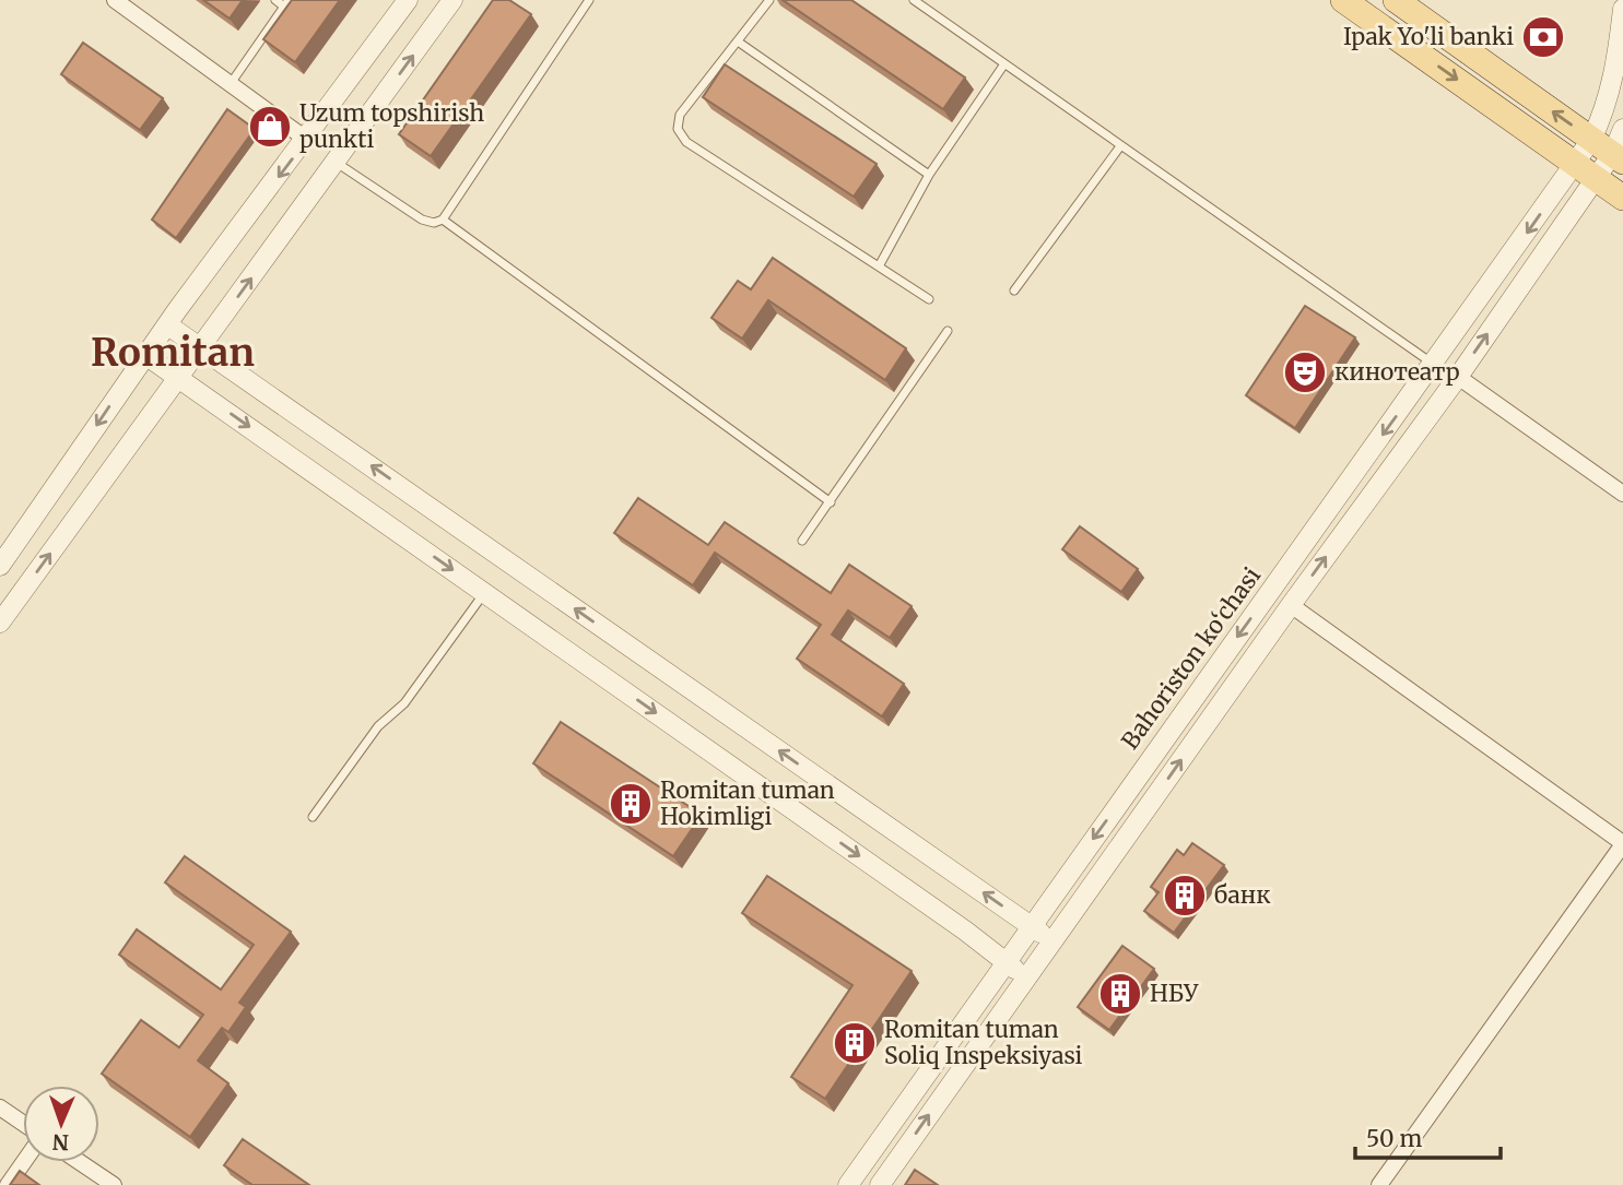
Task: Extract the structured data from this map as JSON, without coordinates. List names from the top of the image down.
{
  "streets": {
    "street": ["Bahoriston ko‘chasi"]
  },
  "districts": ["Romitan"],
  "places": {
    "bank": ["Ipak Yo'li banki"],
    "shop": ["Uzum topshirish punkti"],
    "theatre": ["кинотеатр"],
    "building": [
      "Romitan tuman Hokimligi",
      "банк",
      "НБУ",
      "Romitan tuman Soliq Inspeksiyasi"
    ]
  },
  "scale_bar": "50 m",
  "north": "bottom"
}
